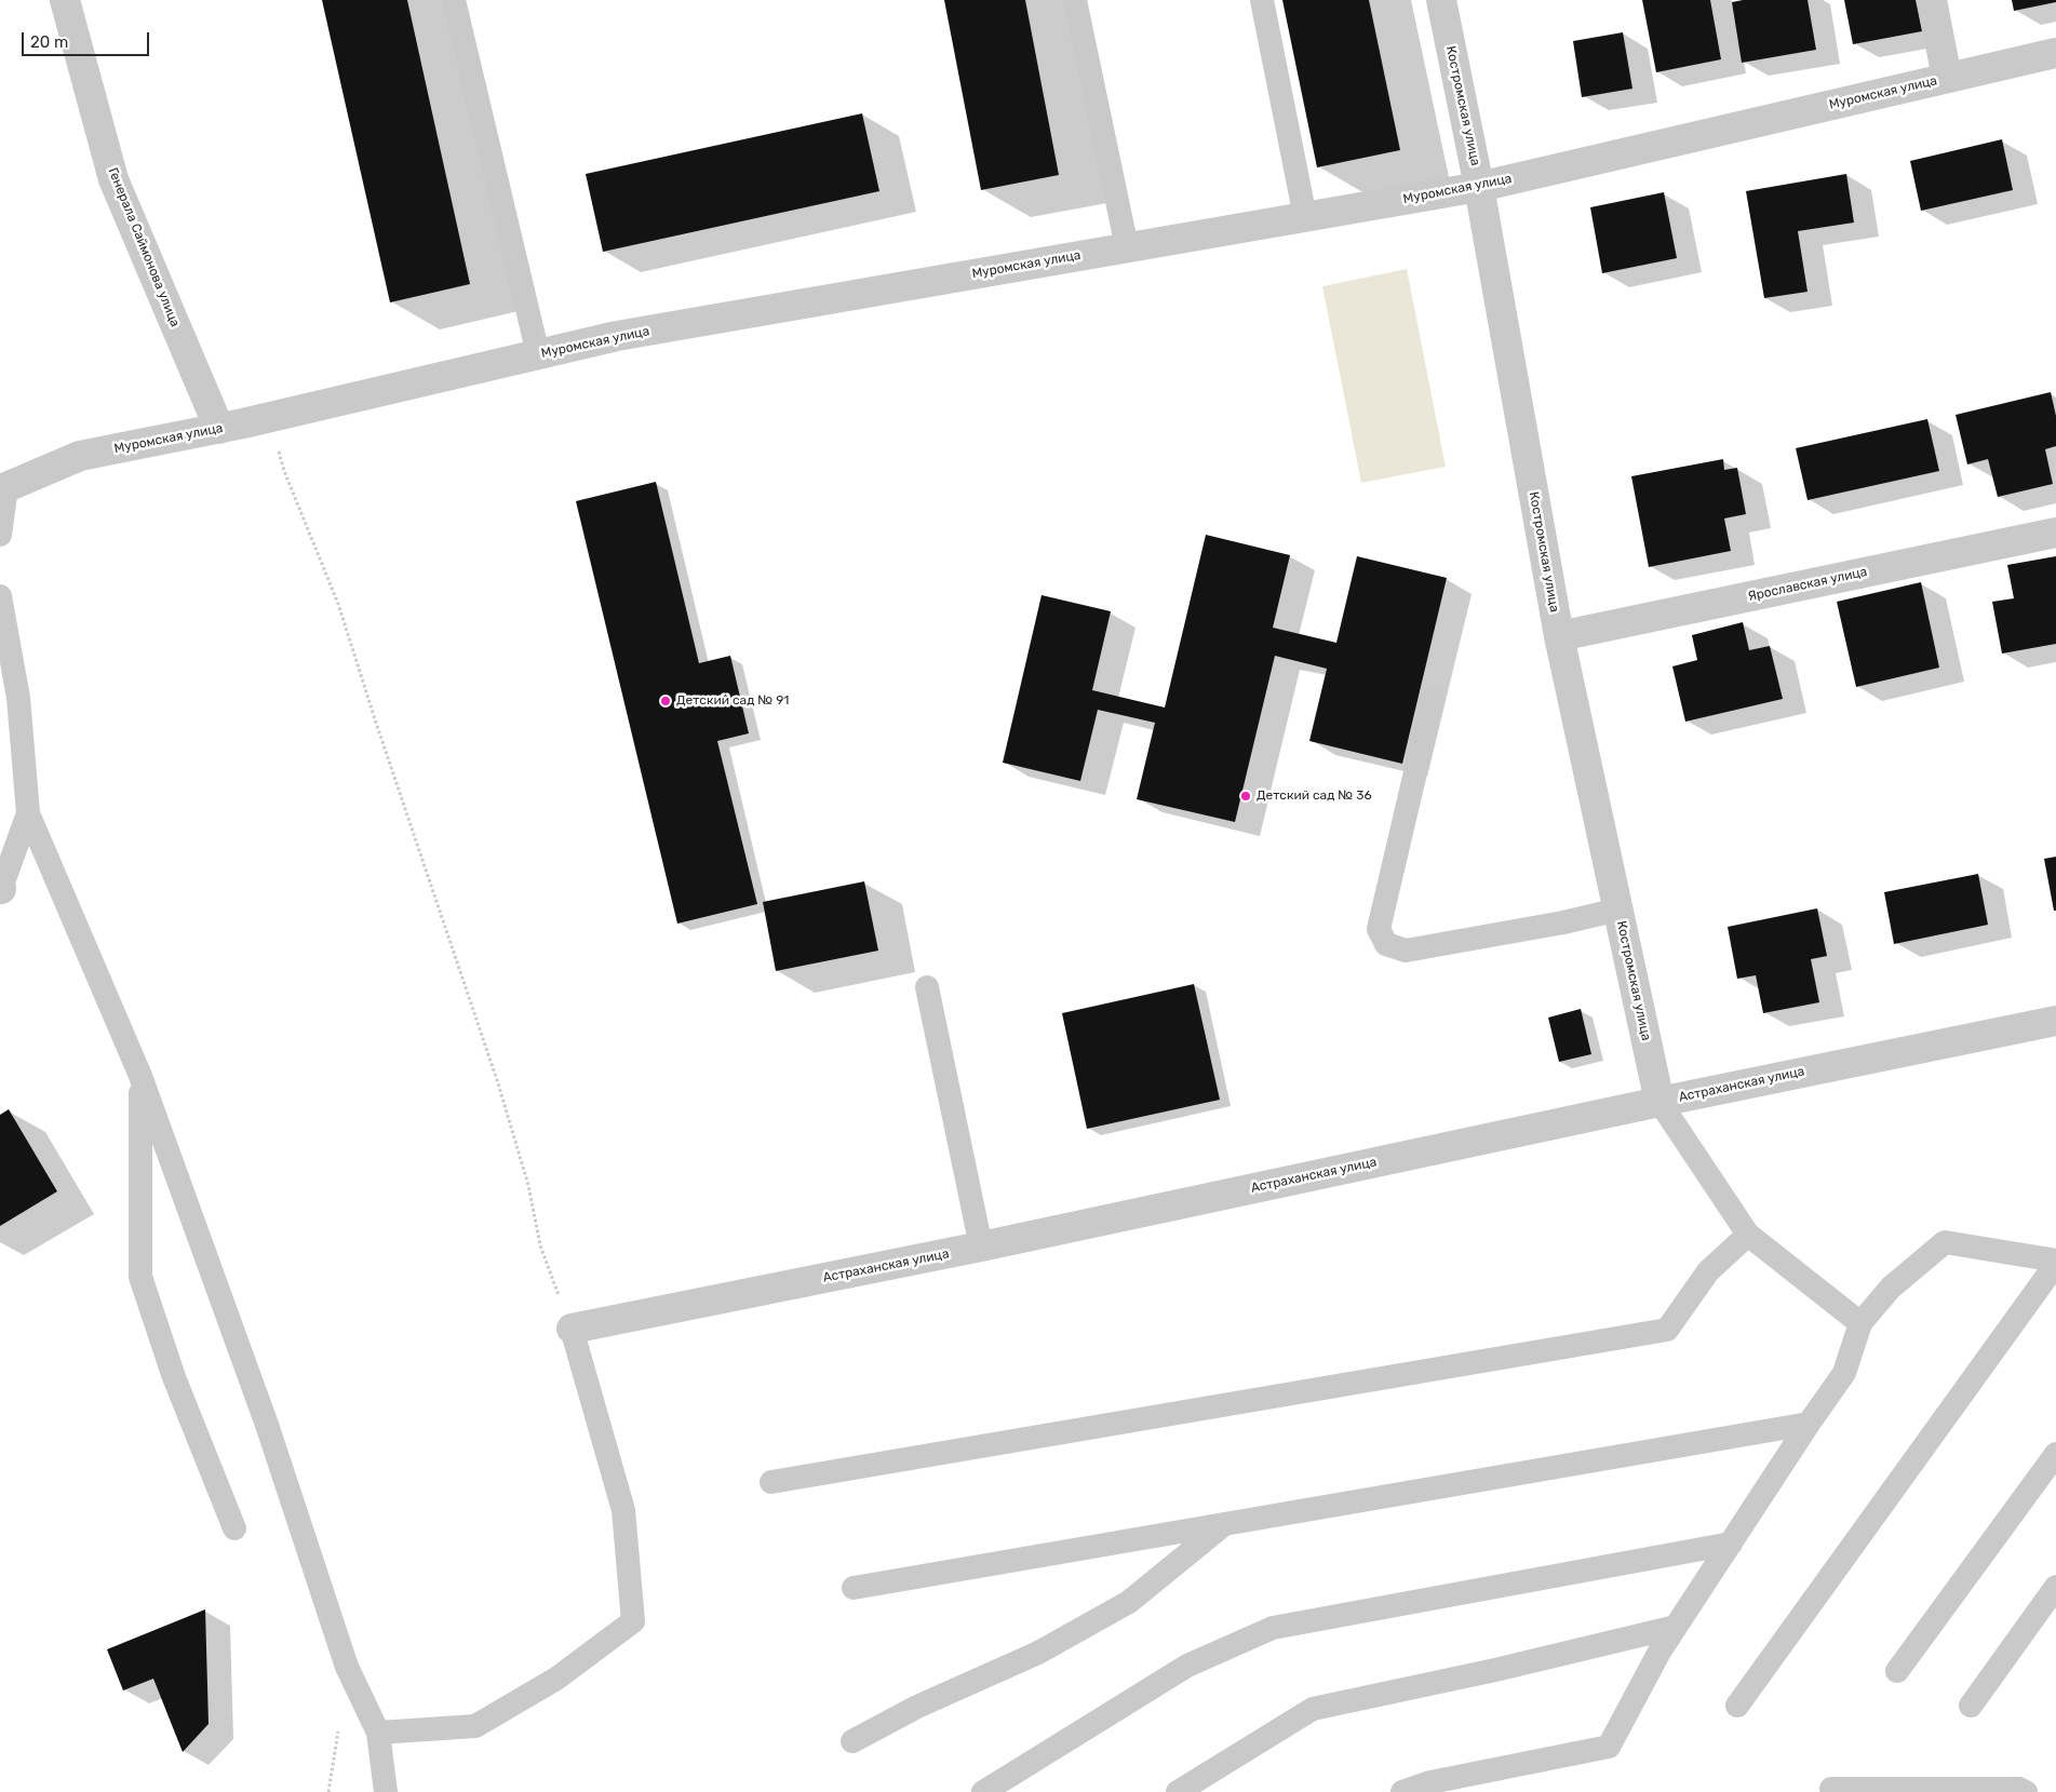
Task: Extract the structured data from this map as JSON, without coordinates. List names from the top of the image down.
{
  "streets": {
    "street": [
      "Муромская улица",
      "Костромская улица",
      "Генерала Саймонова улица",
      "Ярославская улица",
      "Астраханская улица"
    ]
  },
  "crossings": [
    ["Муромская улица", "Костромская улица"],
    ["Муромская улица", "Генерала Саймонова улица"],
    ["Костромская улица", "Ярославская улица"],
    ["Костромская улица", "Астраханская улица"]
  ],
  "places": ["Детский сад № 91", "Детский сад № 36"],
  "scale_bar": "20 m"
}
